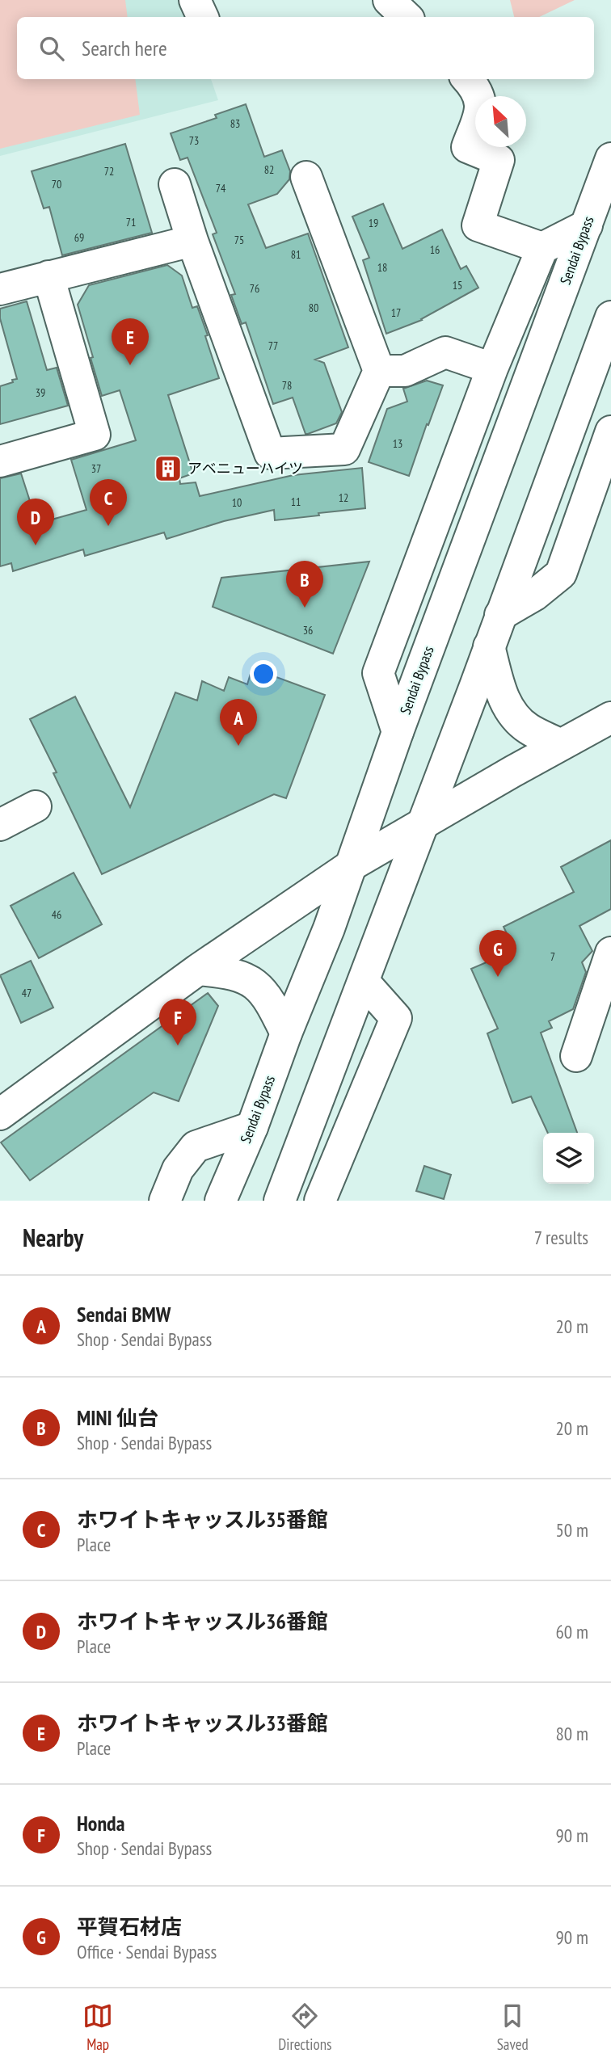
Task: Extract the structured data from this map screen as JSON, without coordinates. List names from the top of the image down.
{
  "streets": {
    "main road": ["Sendai Bypass"]
  },
  "places": {
    "building": ["アベニューハイツ"]
  },
  "house_numbers": [
    "83",
    "73",
    "82",
    "72",
    "70",
    "74",
    "71",
    "19",
    "69",
    "75",
    "16",
    "81",
    "18",
    "15",
    "76",
    "80",
    "17",
    "77",
    "78",
    "39",
    "13",
    "37",
    "12",
    "11",
    "10",
    "36",
    "46",
    "7",
    "47"
  ],
  "north": "top left",
  "page": {
    "search": "Search here",
    "pins": [
      "E",
      "C",
      "D",
      "B",
      "A",
      "G",
      "F"
    ],
    "heading": ["Nearby", "7 results"],
    "list": [
      {
        "mark": "A",
        "name": "Sendai BMW",
        "note": "Shop · Sendai Bypass",
        "value": "20 m"
      },
      {
        "mark": "B",
        "name": "MINI 仙台",
        "note": "Shop · Sendai Bypass",
        "value": "20 m"
      },
      {
        "mark": "C",
        "name": "ホワイトキャッスル35番館",
        "note": "Place",
        "value": "50 m"
      },
      {
        "mark": "D",
        "name": "ホワイトキャッスル36番館",
        "note": "Place",
        "value": "60 m"
      },
      {
        "mark": "E",
        "name": "ホワイトキャッスル33番館",
        "note": "Place",
        "value": "80 m"
      },
      {
        "mark": "F",
        "name": "Honda",
        "note": "Shop · Sendai Bypass",
        "value": "90 m"
      },
      {
        "mark": "G",
        "name": "平賀石材店",
        "note": "Office · Sendai Bypass",
        "value": "90 m"
      }
    ],
    "nav": ["Map", "Directions", "Saved"]
  }
}
